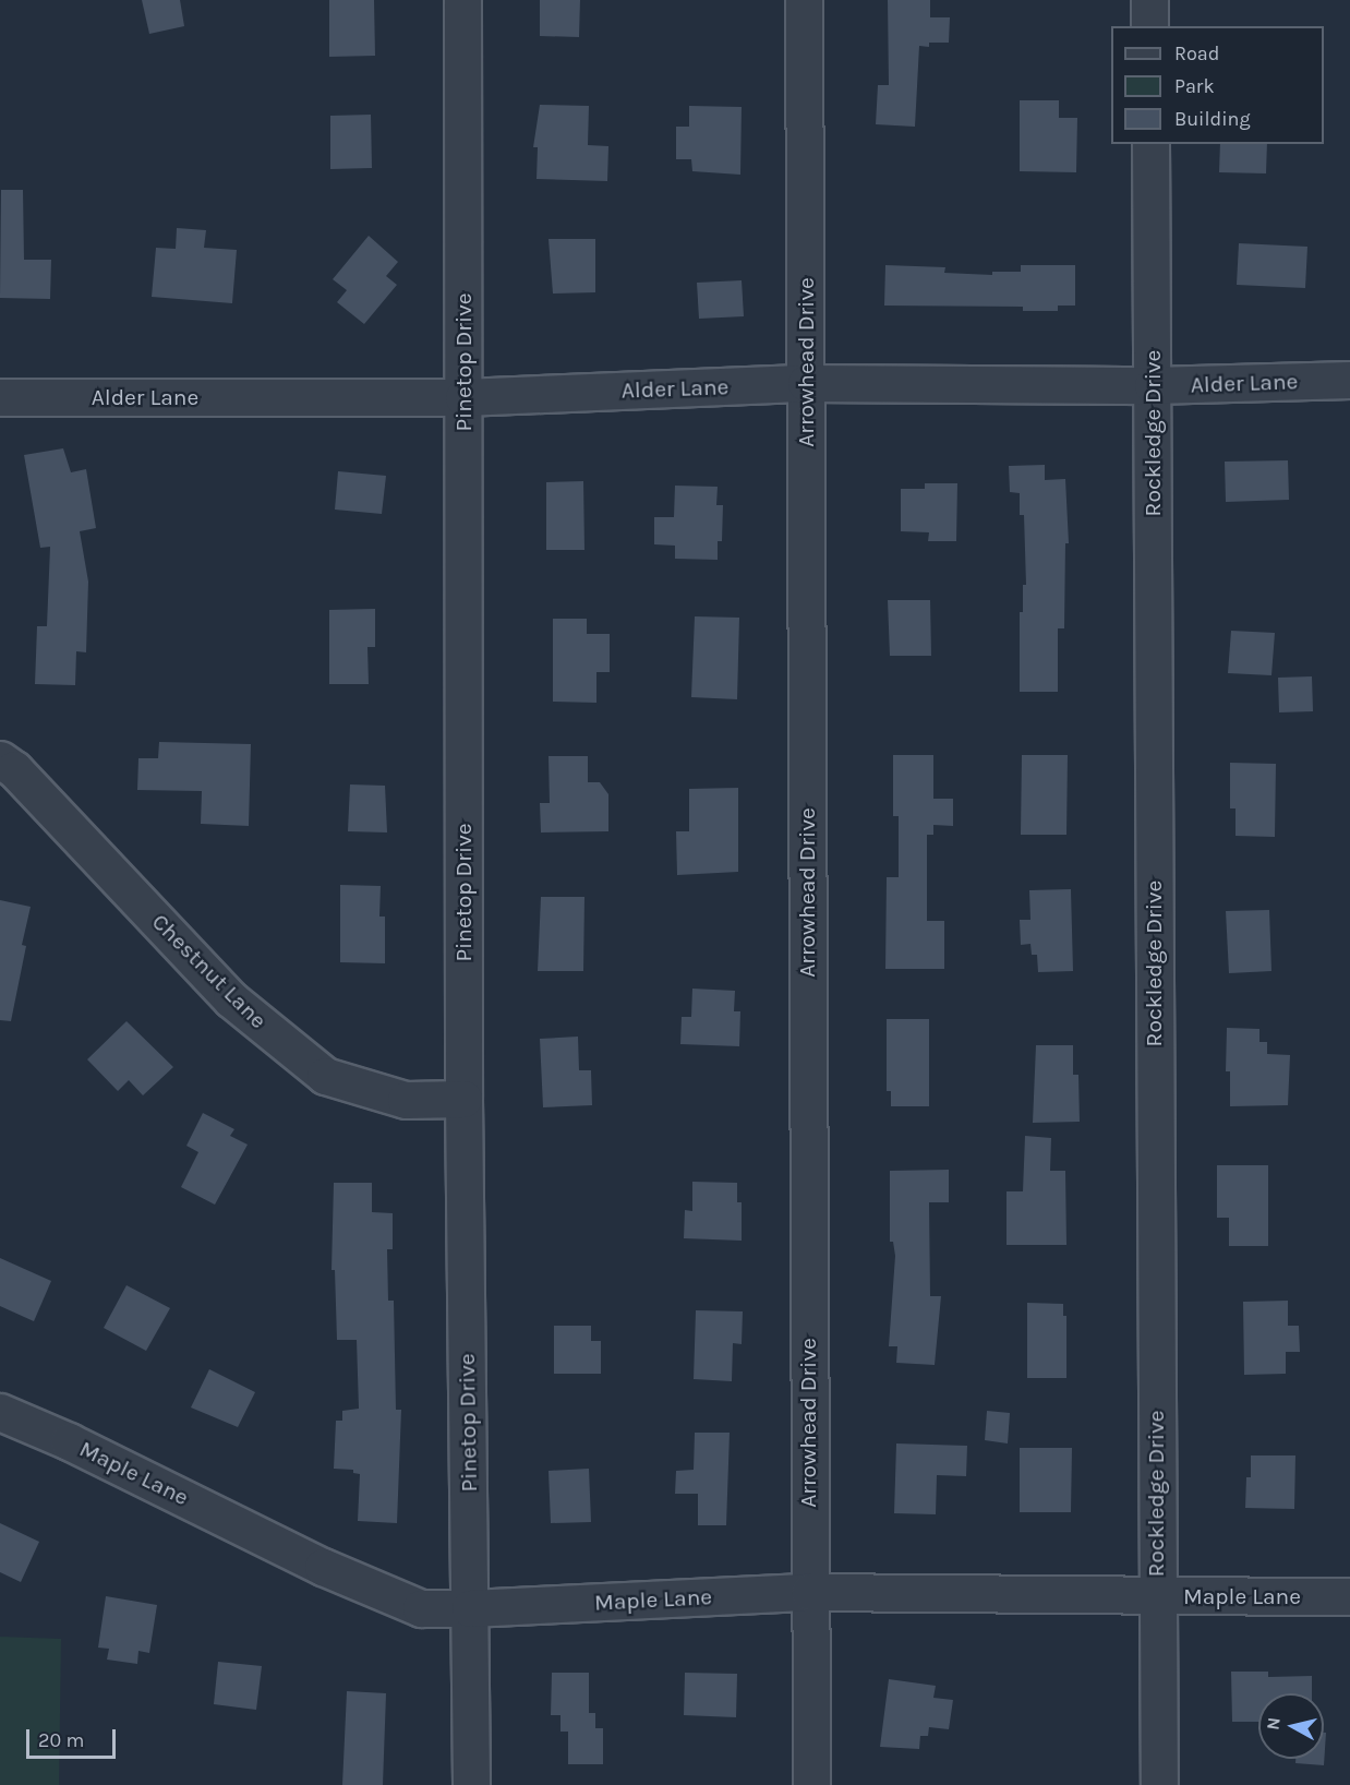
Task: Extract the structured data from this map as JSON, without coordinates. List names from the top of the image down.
{
  "streets": {
    "street": [
      "Pinetop Drive",
      "Arrowhead Drive",
      "Alder Lane",
      "Rockledge Drive",
      "Chestnut Lane",
      "Maple Lane"
    ]
  },
  "crossings": [
    ["Pinetop Drive", "Alder Lane"],
    ["Pinetop Drive", "Chestnut Lane"],
    ["Pinetop Drive", "Maple Lane"],
    ["Arrowhead Drive", "Alder Lane"],
    ["Arrowhead Drive", "Maple Lane"],
    ["Alder Lane", "Rockledge Drive"],
    ["Rockledge Drive", "Maple Lane"]
  ],
  "legend": ["Road", "Park", "Building"],
  "scale_bar": "20 m",
  "north": "left"
}
